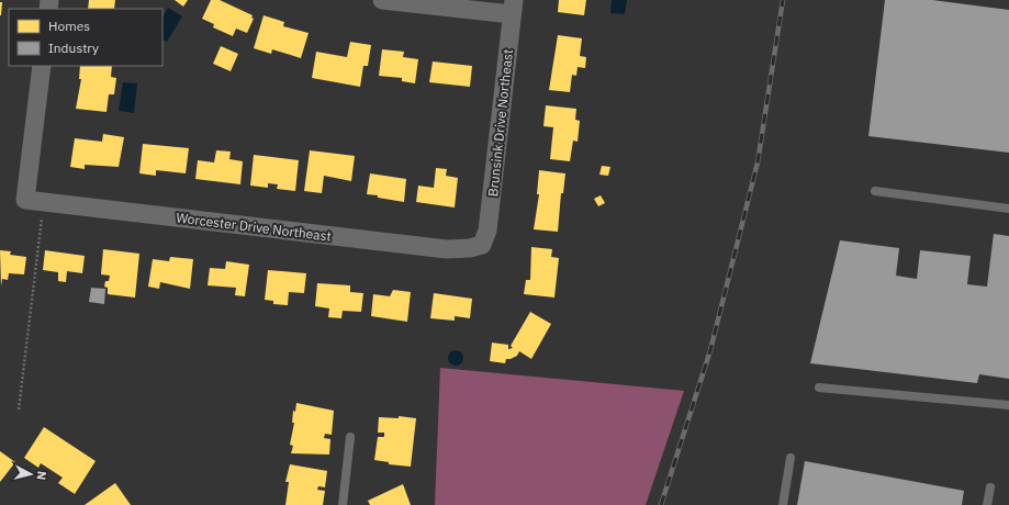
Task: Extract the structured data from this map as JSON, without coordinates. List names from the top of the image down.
{
  "streets": {
    "street": ["Brunsink Drive Northeast", "Worcester Drive Northeast"]
  },
  "crossings": [
    ["Brunsink Drive Northeast", "Worcester Drive Northeast"]
  ],
  "legend": ["Homes", "Industry"],
  "north": "right"
}
